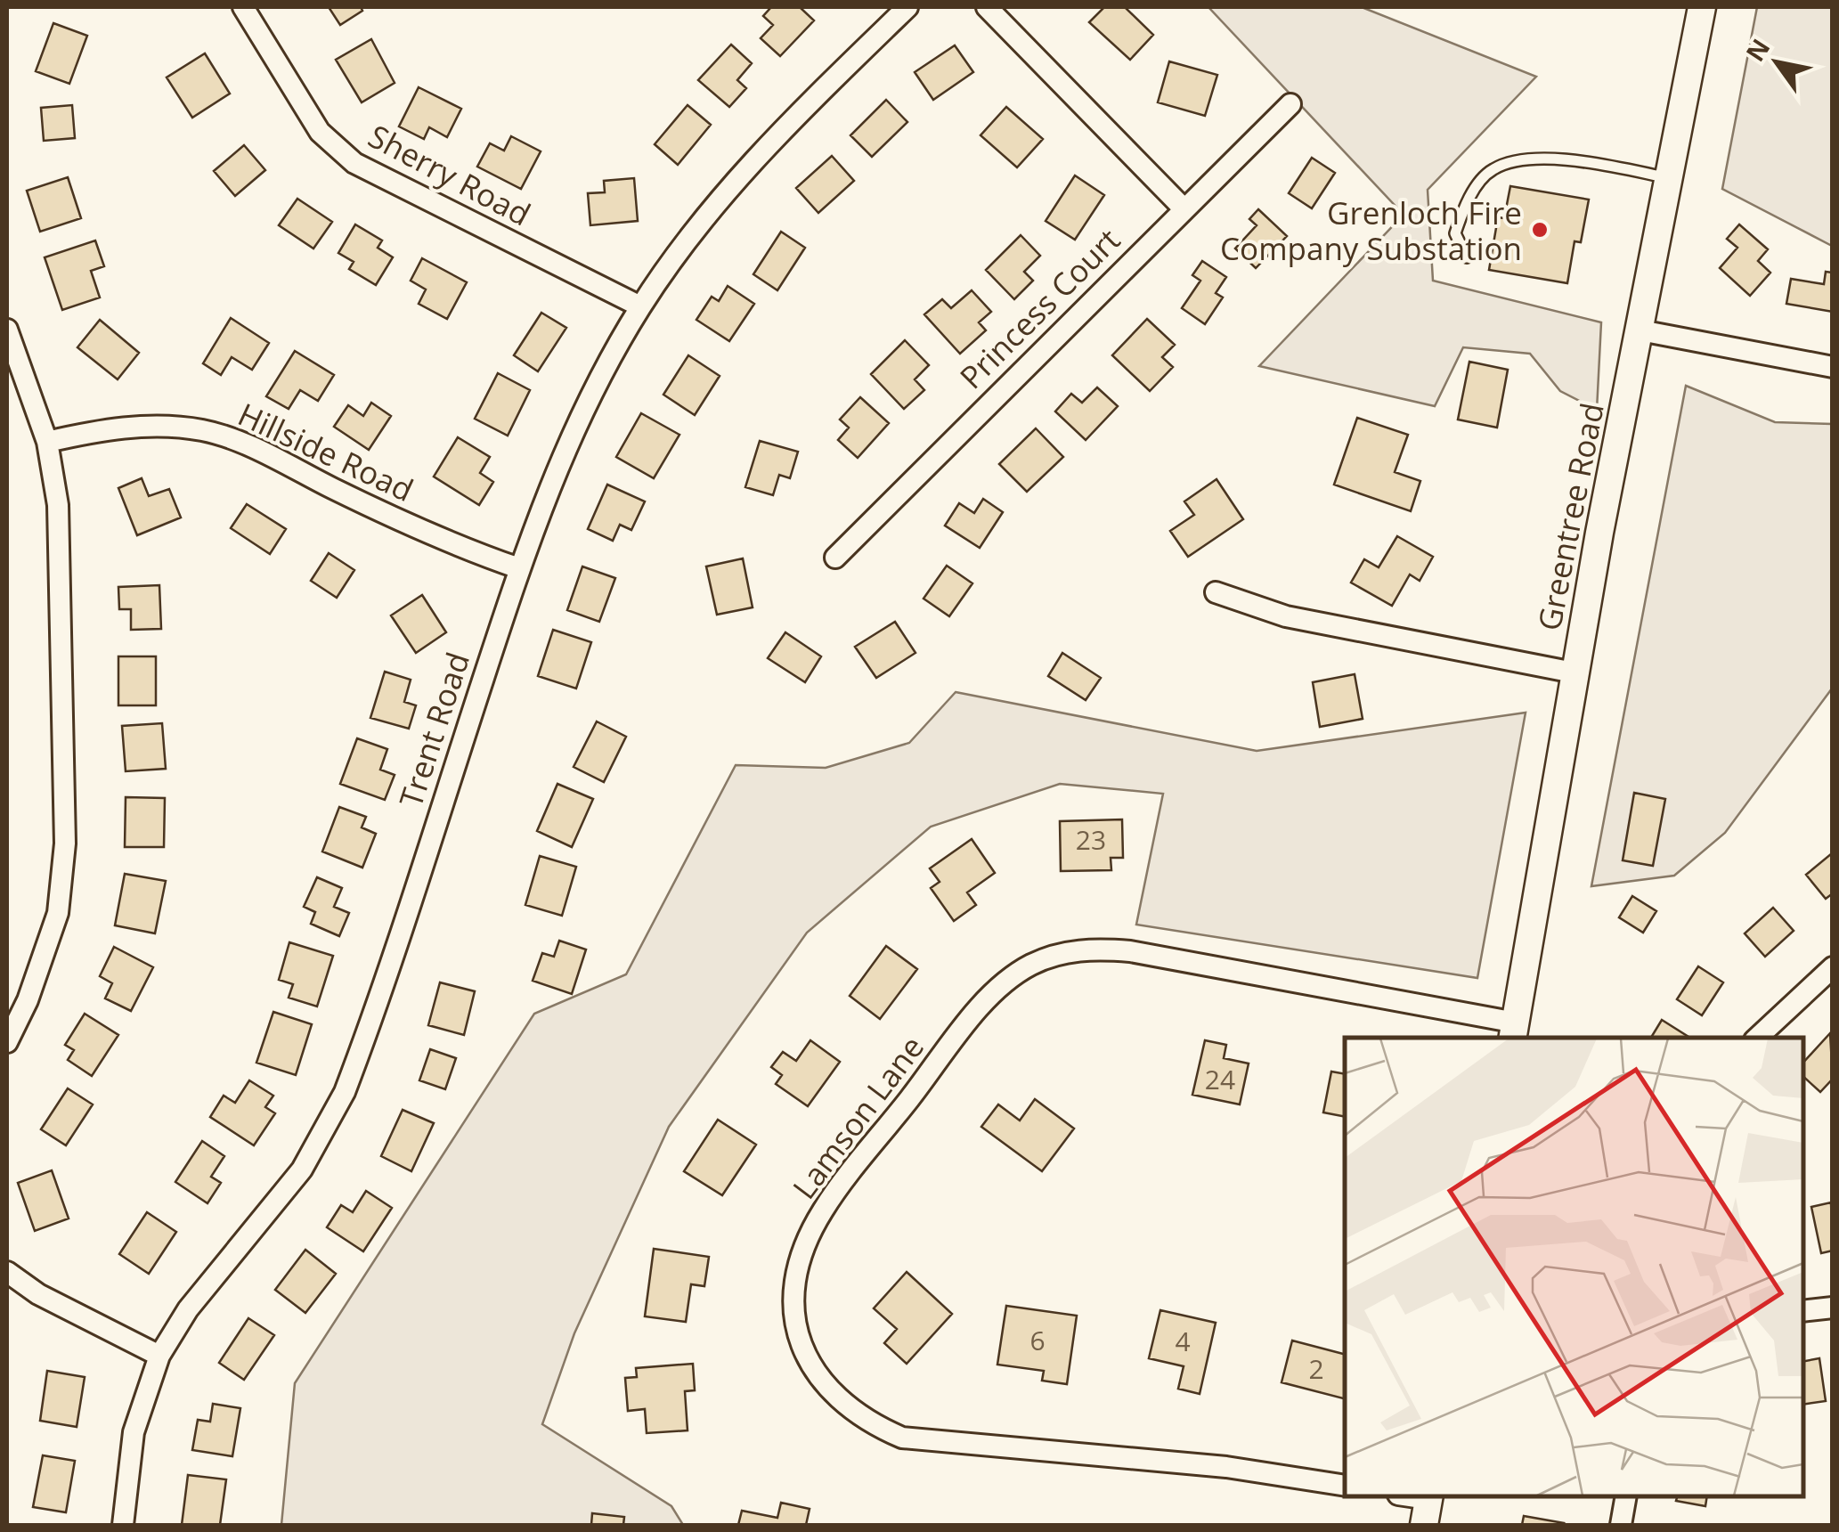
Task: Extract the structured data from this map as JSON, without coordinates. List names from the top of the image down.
{
  "streets": {
    "street": [
      "Sherry Road",
      "Princess Court",
      "Hillside Road",
      "Greentree Road",
      "Trent Road",
      "Lamson Lane"
    ]
  },
  "crossings": [
    ["Sherry Road", "Trent Road"],
    ["Hillside Road", "Trent Road"],
    ["Greentree Road", "Lamson Lane"]
  ],
  "places": ["Grenloch Fire Company Substation"],
  "house_numbers": [
    "23",
    "24",
    "6",
    "4",
    "2"
  ],
  "north": "top left"
}
